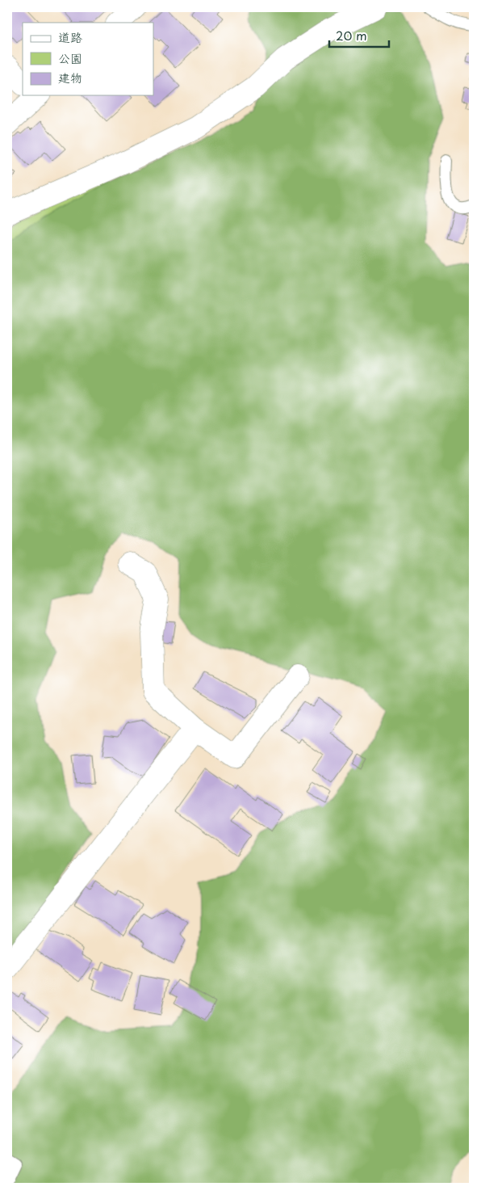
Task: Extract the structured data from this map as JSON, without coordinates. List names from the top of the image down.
{
  "legend": ["道路", "公園", "建物"],
  "scale_bar": "20 m"
}
